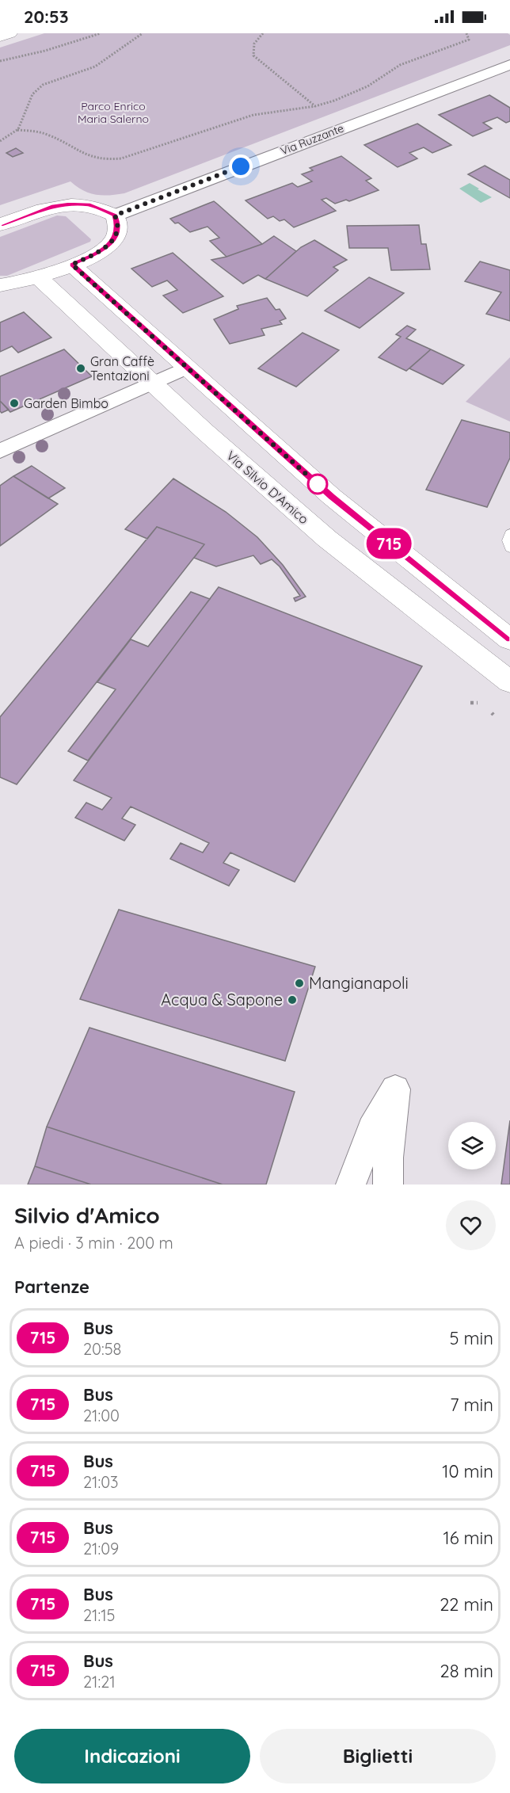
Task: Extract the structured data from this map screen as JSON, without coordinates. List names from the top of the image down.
{
  "streets": {
    "street": ["Via Ruzzante", "Via Silvio D'Amico"]
  },
  "parks": ["Parco Enrico Maria Salerno"],
  "places": [
    "Gran Caffè Tentazioni",
    "Garden Bimbo",
    "Mangianapoli",
    "Acqua & Sapone"
  ],
  "lines": ["bus line 715"],
  "page": {
    "status": "20:53",
    "on_map": "715",
    "heading": [
      ["Silvio d'Amico", "A piedi · 3 min · 200 m"],
      "Partenze"
    ],
    "list": [
      {
        "mark": "715",
        "name": "Bus",
        "note": "20:58",
        "value": "5 min"
      },
      {
        "mark": "715",
        "name": "Bus",
        "note": "21:00",
        "value": "7 min"
      },
      {
        "mark": "715",
        "name": "Bus",
        "note": "21:03",
        "value": "10 min"
      },
      {
        "mark": "715",
        "name": "Bus",
        "note": "21:09",
        "value": "16 min"
      },
      {
        "mark": "715",
        "name": "Bus",
        "note": "21:15",
        "value": "22 min"
      },
      {
        "mark": "715",
        "name": "Bus",
        "note": "21:21",
        "value": "28 min"
      }
    ],
    "buttons": ["Indicazioni", "Biglietti"]
  }
}
